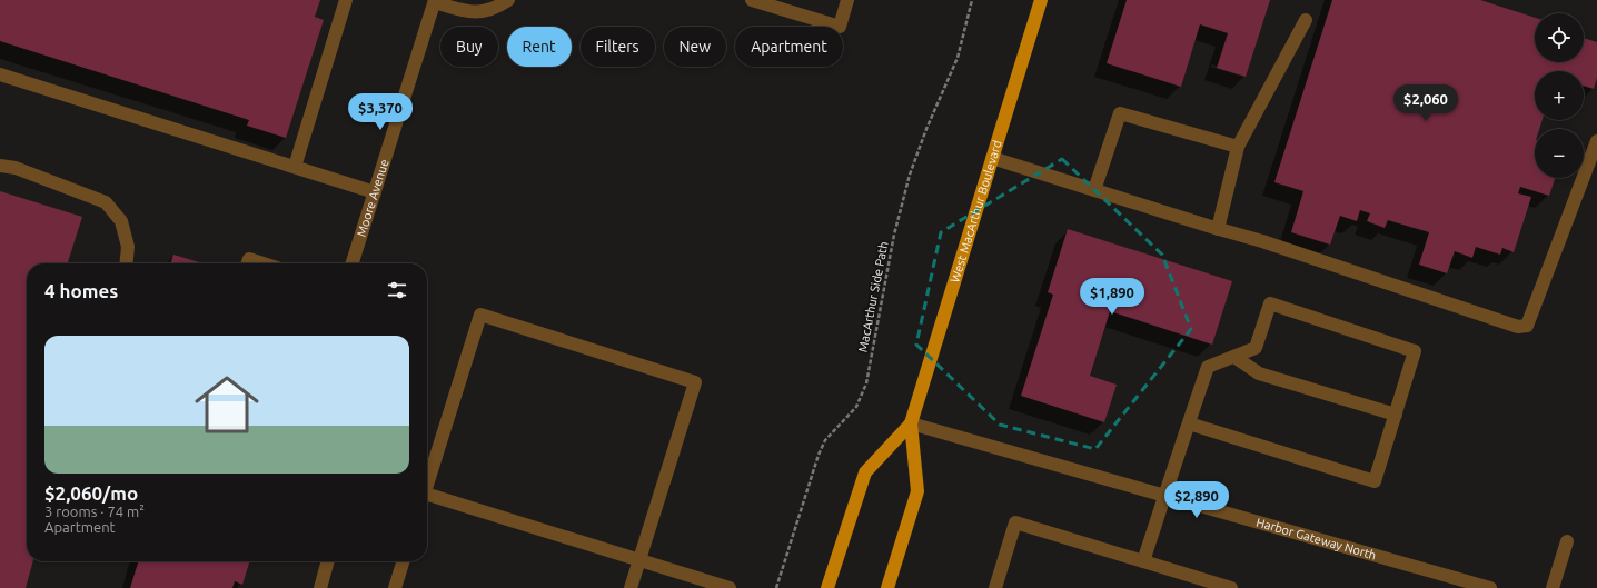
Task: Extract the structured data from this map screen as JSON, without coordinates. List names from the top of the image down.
{
  "streets": {
    "main road": ["West MacArthur Boulevard"],
    "street": ["Moore Avenue", "Harbor Gateway North"],
    "path": ["MacArthur Side Path"]
  },
  "crossings": [
    ["West MacArthur Boulevard", "Harbor Gateway North"]
  ],
  "page": {
    "map_buttons": ["+", "−"],
    "chip": [
      "Buy",
      "Rent",
      "Filters",
      "New",
      "Apartment"
    ],
    "price": [
      "$2,060",
      "$3,370",
      "$1,890",
      "$2,890"
    ],
    "heading": "4 homes",
    "list": [
      {
        "name": "$2,060/mo",
        "note": "3 rooms · 74 m² · Apartment"
      }
    ]
  }
}
